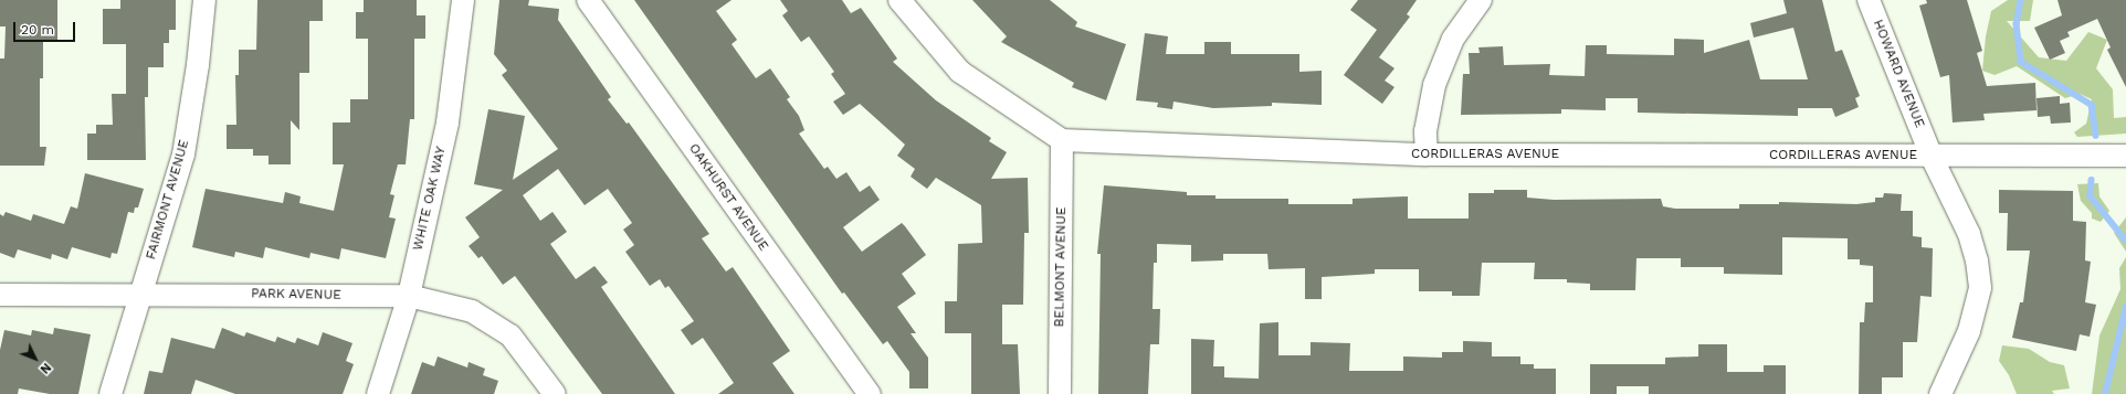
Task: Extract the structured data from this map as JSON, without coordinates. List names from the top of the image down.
{
  "streets": {
    "street": [
      "HOWARD AVENUE",
      "CORDILLERAS AVENUE",
      "OAKHURST AVENUE",
      "WHITE OAK WAY",
      "FAIRMONT AVENUE",
      "BELMONT AVENUE",
      "PARK AVENUE"
    ]
  },
  "crossings": [
    ["HOWARD AVENUE", "CORDILLERAS AVENUE"],
    ["CORDILLERAS AVENUE", "BELMONT AVENUE"],
    ["WHITE OAK WAY", "PARK AVENUE"],
    ["FAIRMONT AVENUE", "PARK AVENUE"]
  ],
  "scale_bar": "20 m",
  "north": "bottom right"
}
